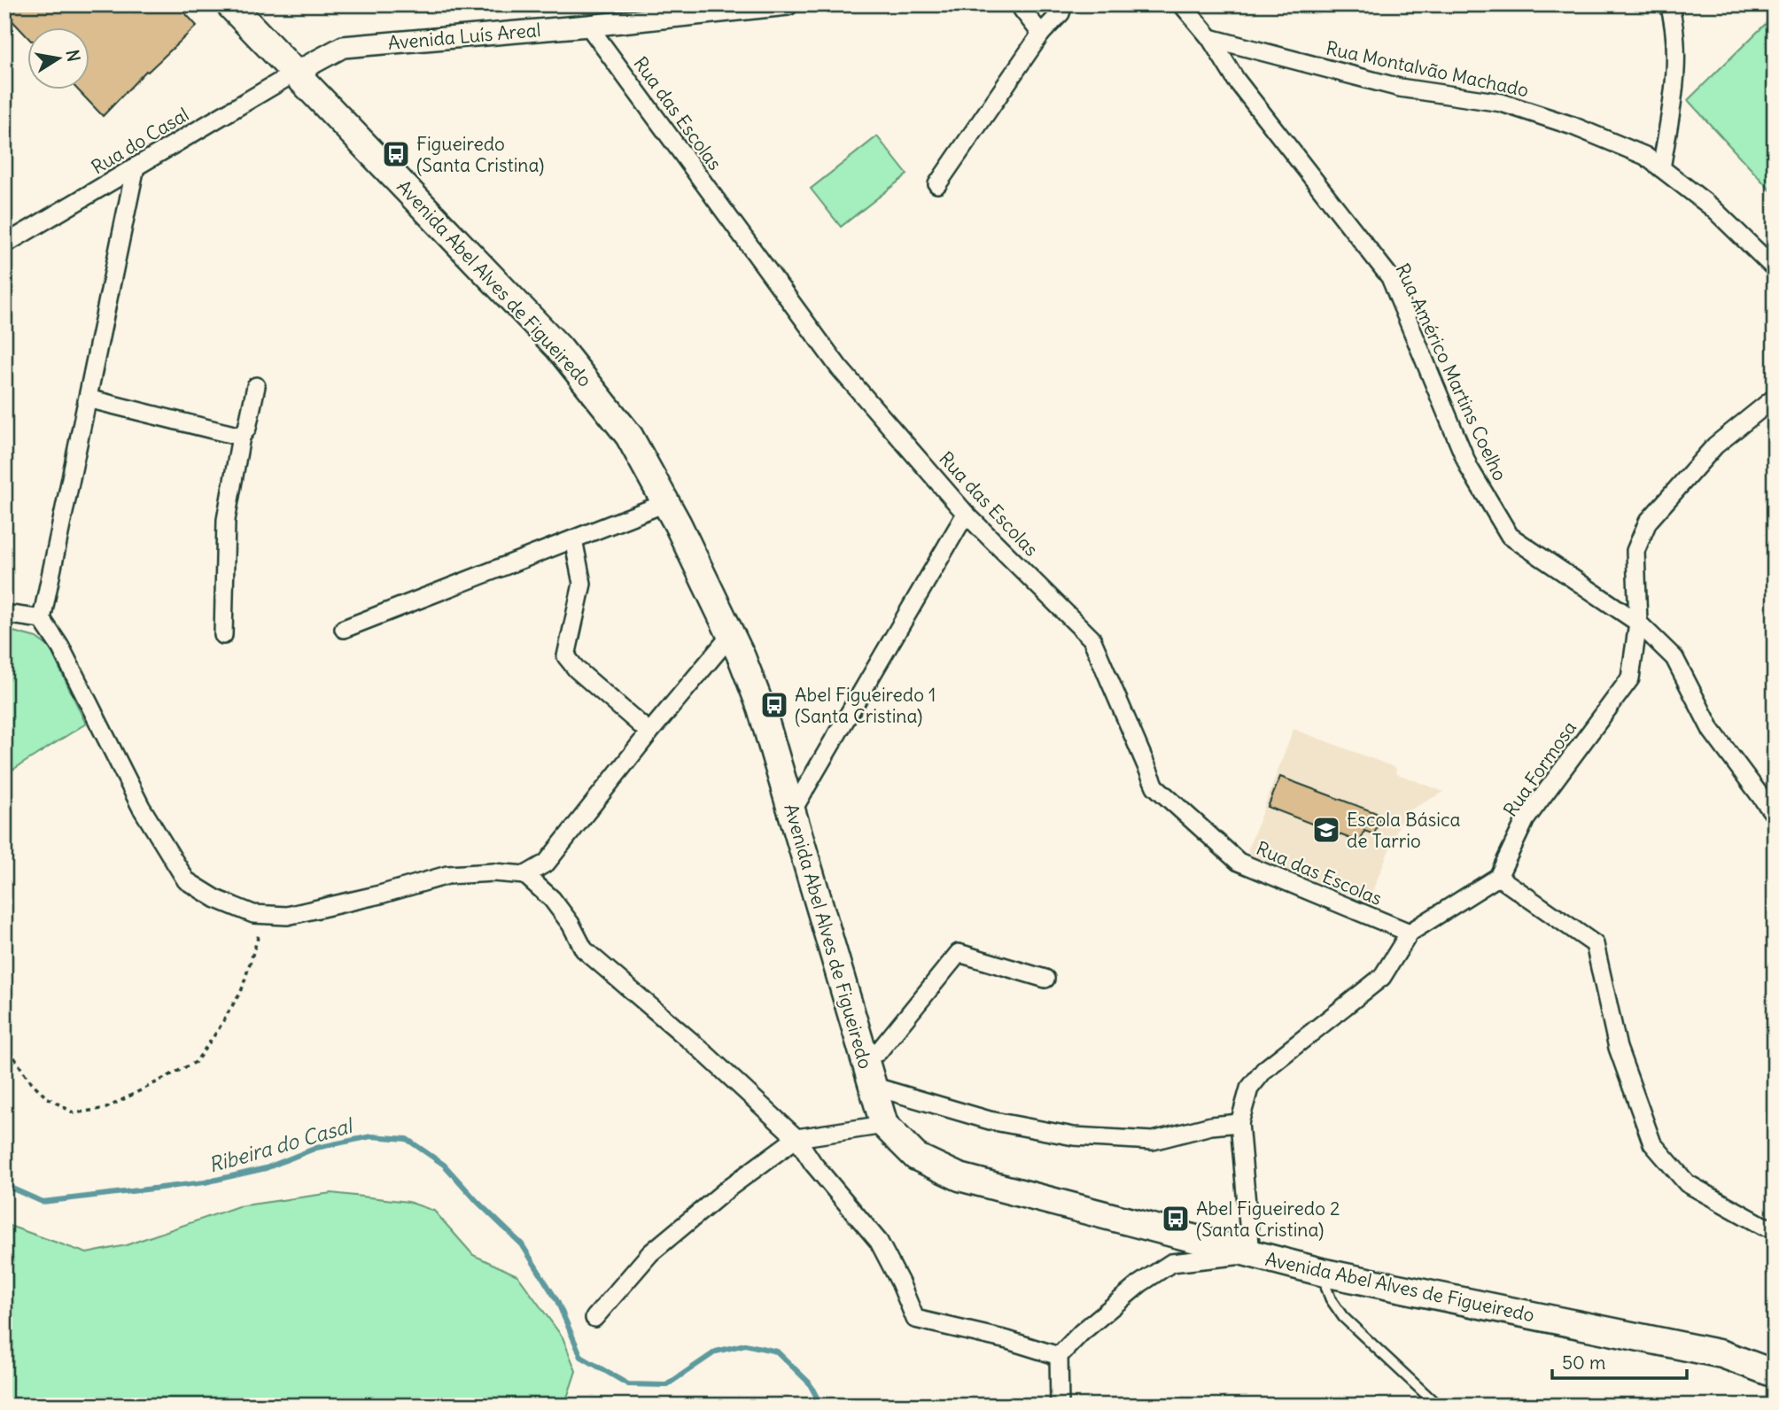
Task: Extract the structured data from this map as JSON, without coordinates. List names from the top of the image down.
{
  "streets": {
    "main road": ["Avenida Abel Alves de Figueiredo"],
    "street": [
      "Avenida Luís Areal",
      "Rua Montalvão Machado",
      "Rua das Escolas",
      "Rua do Casal",
      "Rua Américo Martins Coelho",
      "Rua Formosa"
    ]
  },
  "crossings": [
    ["Avenida Luís Areal", "Rua das Escolas"],
    ["Avenida Luís Areal", "Rua do Casal"],
    ["Avenida Luís Areal", "Avenida Abel Alves de Figueiredo"],
    ["Rua Montalvão Machado", "Rua Américo Martins Coelho"],
    ["Rua do Casal", "Avenida Abel Alves de Figueiredo"],
    ["Rua Américo Martins Coelho", "Rua Formosa"]
  ],
  "water": ["Ribeira do Casal"],
  "places": {
    "bus stop": ["Figueiredo (Santa Cristina)", "Abel Figueiredo 1 (Santa Cristina)", "Abel Figueiredo 2 (Santa Cristina)"],
    "school or university": ["Escola Básica de Tarrio"]
  },
  "scale_bar": "50 m",
  "north": "right"
}
